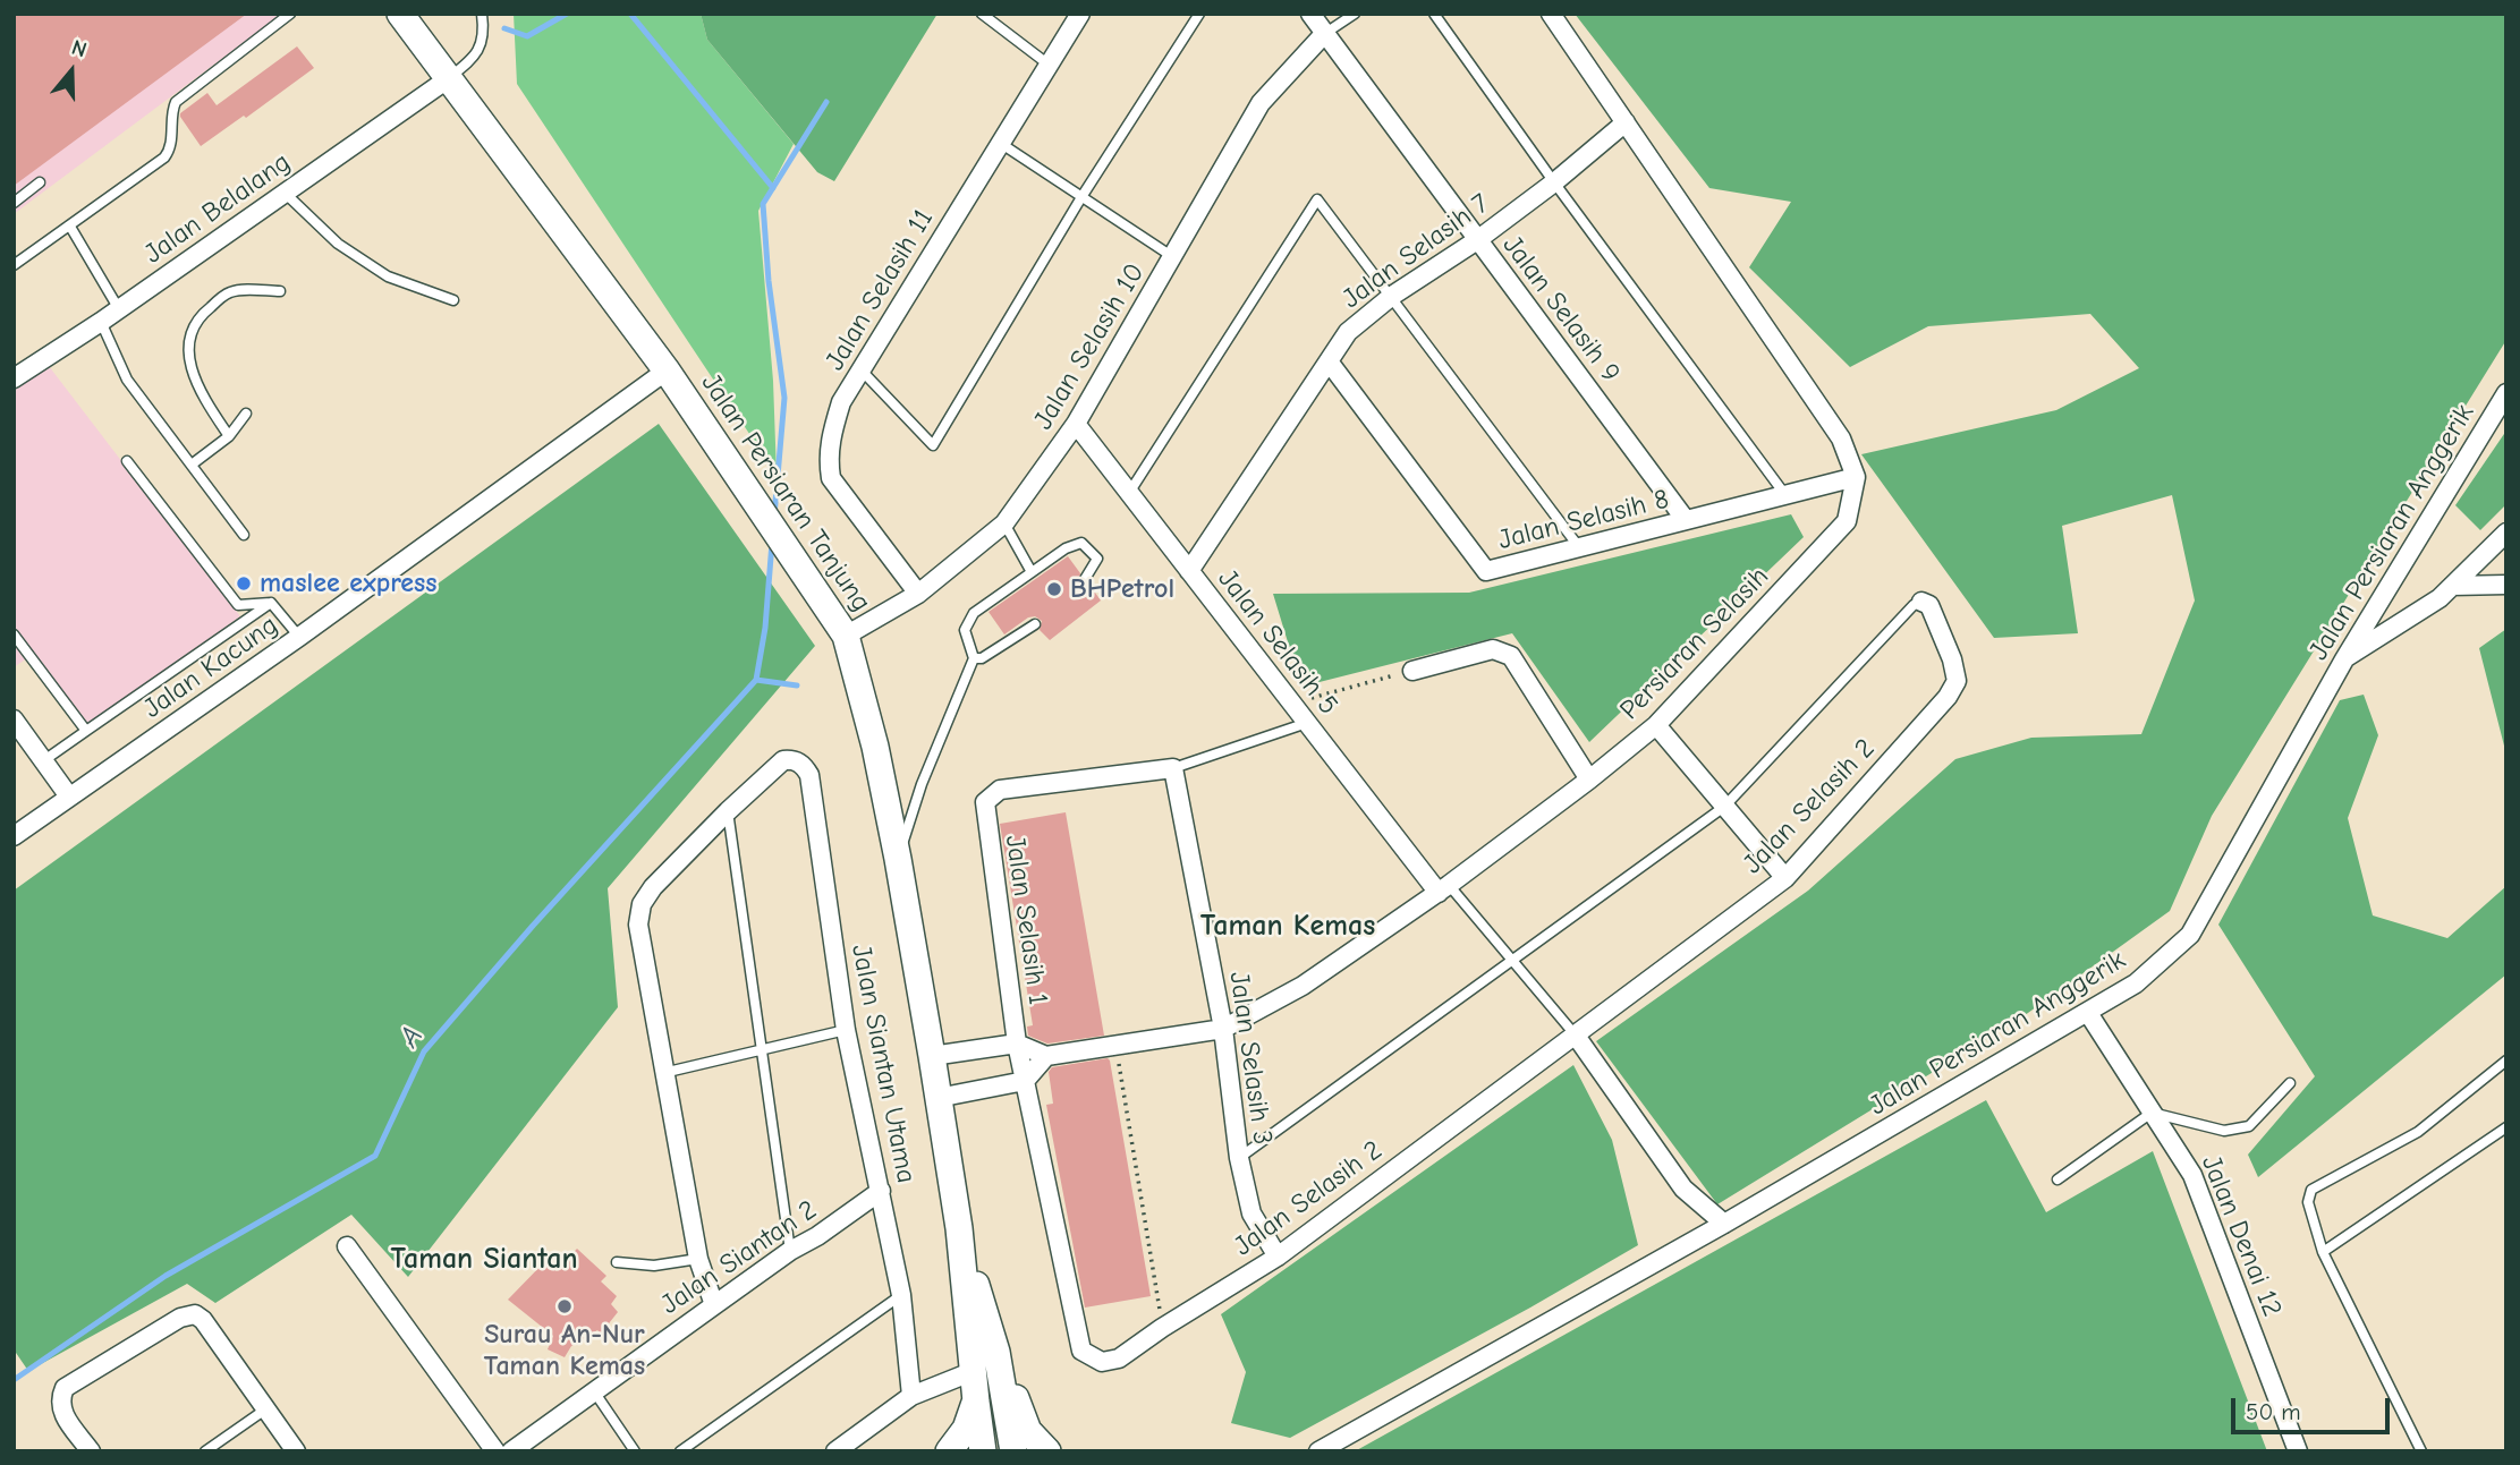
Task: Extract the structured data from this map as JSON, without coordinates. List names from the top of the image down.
{
  "streets": {
    "main road": ["Jalan Persiaran Tanjung"],
    "street": [
      "Jalan Belalang",
      "Jalan Selasih 7",
      "Jalan Selasih 11",
      "Jalan Selasih 9",
      "Jalan Selasih 10",
      "Jalan Selasih 8",
      "Jalan Persiaran Anggerik",
      "Jalan Selasih 5",
      "Persiaran Selasih",
      "Jalan Kacung",
      "Jalan Selasih 2",
      "Jalan Selasih 1",
      "Jalan Selasih 3",
      "Jalan Siantan Utama",
      "Jalan Denai 12",
      "Jalan Siantan 2"
    ]
  },
  "crossings": [
    ["Jalan Belalang", "Jalan Persiaran Tanjung"],
    ["Jalan Selasih 7", "Jalan Selasih 9"],
    ["Jalan Selasih 7", "Jalan Selasih 8"],
    ["Jalan Selasih 7", "Jalan Selasih 5"],
    ["Jalan Selasih 11", "Jalan Selasih 10"],
    ["Jalan Selasih 9", "Jalan Selasih 10"],
    ["Jalan Selasih 9", "Jalan Selasih 8"],
    ["Jalan Selasih 10", "Jalan Persiaran Tanjung"],
    ["Jalan Selasih 10", "Jalan Selasih 5"],
    ["Jalan Persiaran Tanjung", "Jalan Kacung"],
    ["Jalan Selasih 8", "Persiaran Selasih"],
    ["Jalan Persiaran Anggerik", "Jalan Denai 12"],
    ["Jalan Selasih 5", "Persiaran Selasih"],
    ["Jalan Selasih 5", "Jalan Selasih 1"],
    ["Persiaran Selasih", "Jalan Selasih 3"],
    ["Jalan Selasih 2", "Jalan Selasih 1"],
    ["Jalan Selasih 2", "Jalan Selasih 3"],
    ["Jalan Selasih 1", "Jalan Selasih 3"],
    ["Jalan Siantan Utama", "Jalan Siantan 2"]
  ],
  "districts": ["Taman Kemas", "Taman Siantan"],
  "water": ["A"],
  "places": ["maslee express", "BHPetrol", "Surau An-Nur Taman Kemas"],
  "scale_bar": "50 m",
  "north": "top"
}
